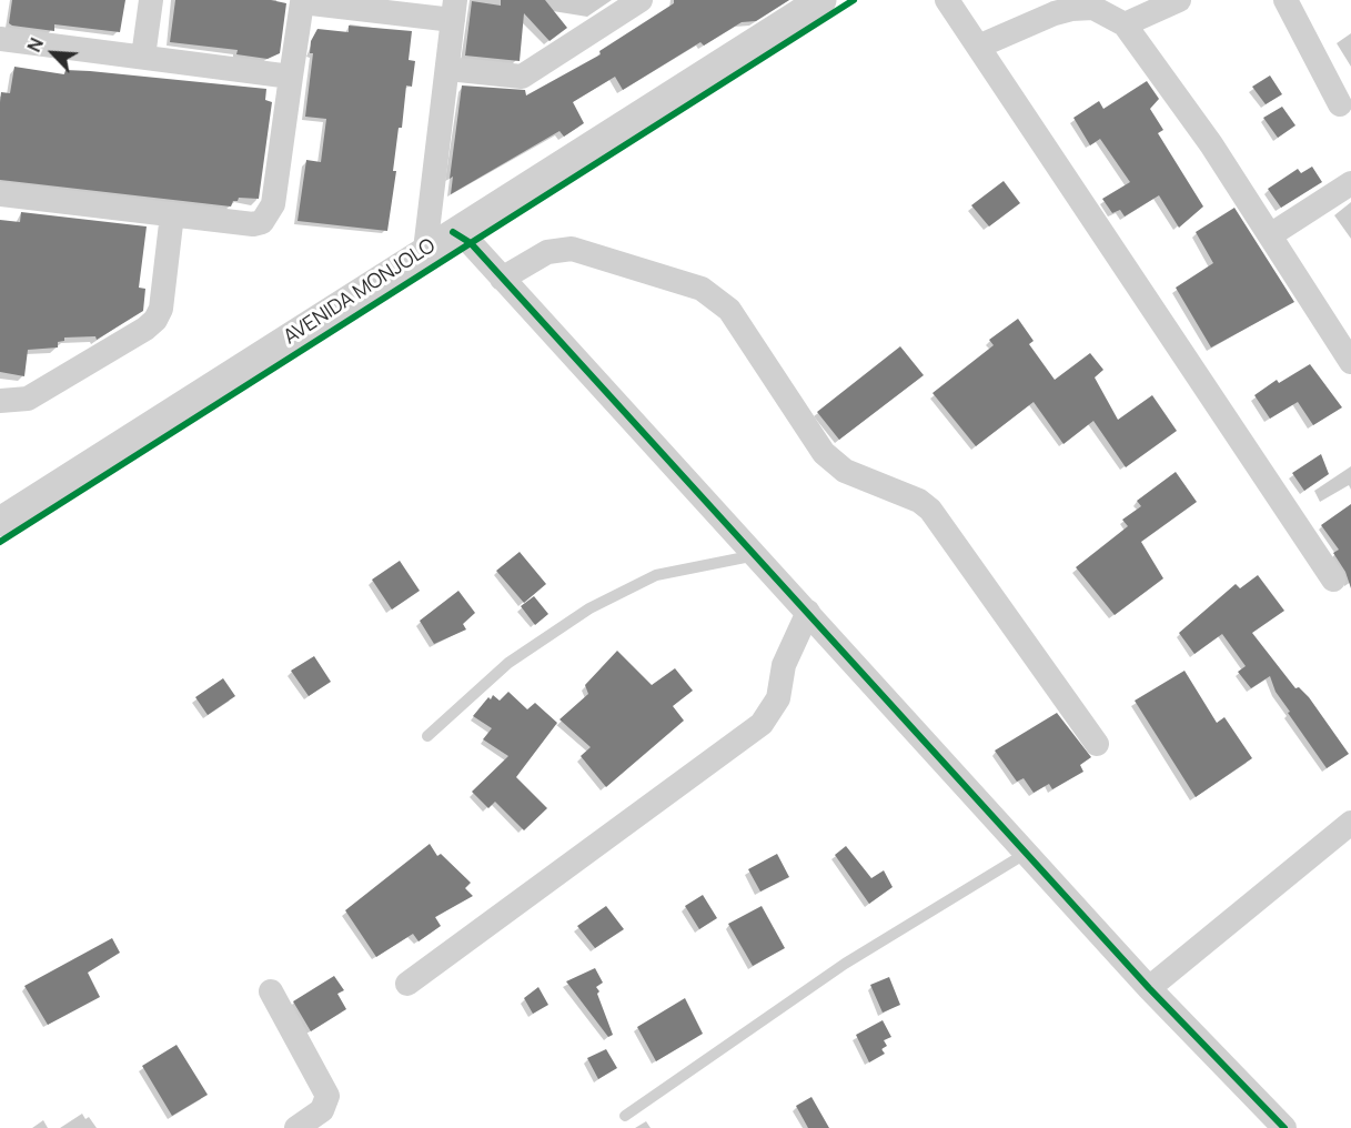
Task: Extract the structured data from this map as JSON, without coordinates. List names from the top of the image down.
{
  "streets": {
    "street": ["AVENIDA MONJOLO"]
  },
  "north": "top left"
}
